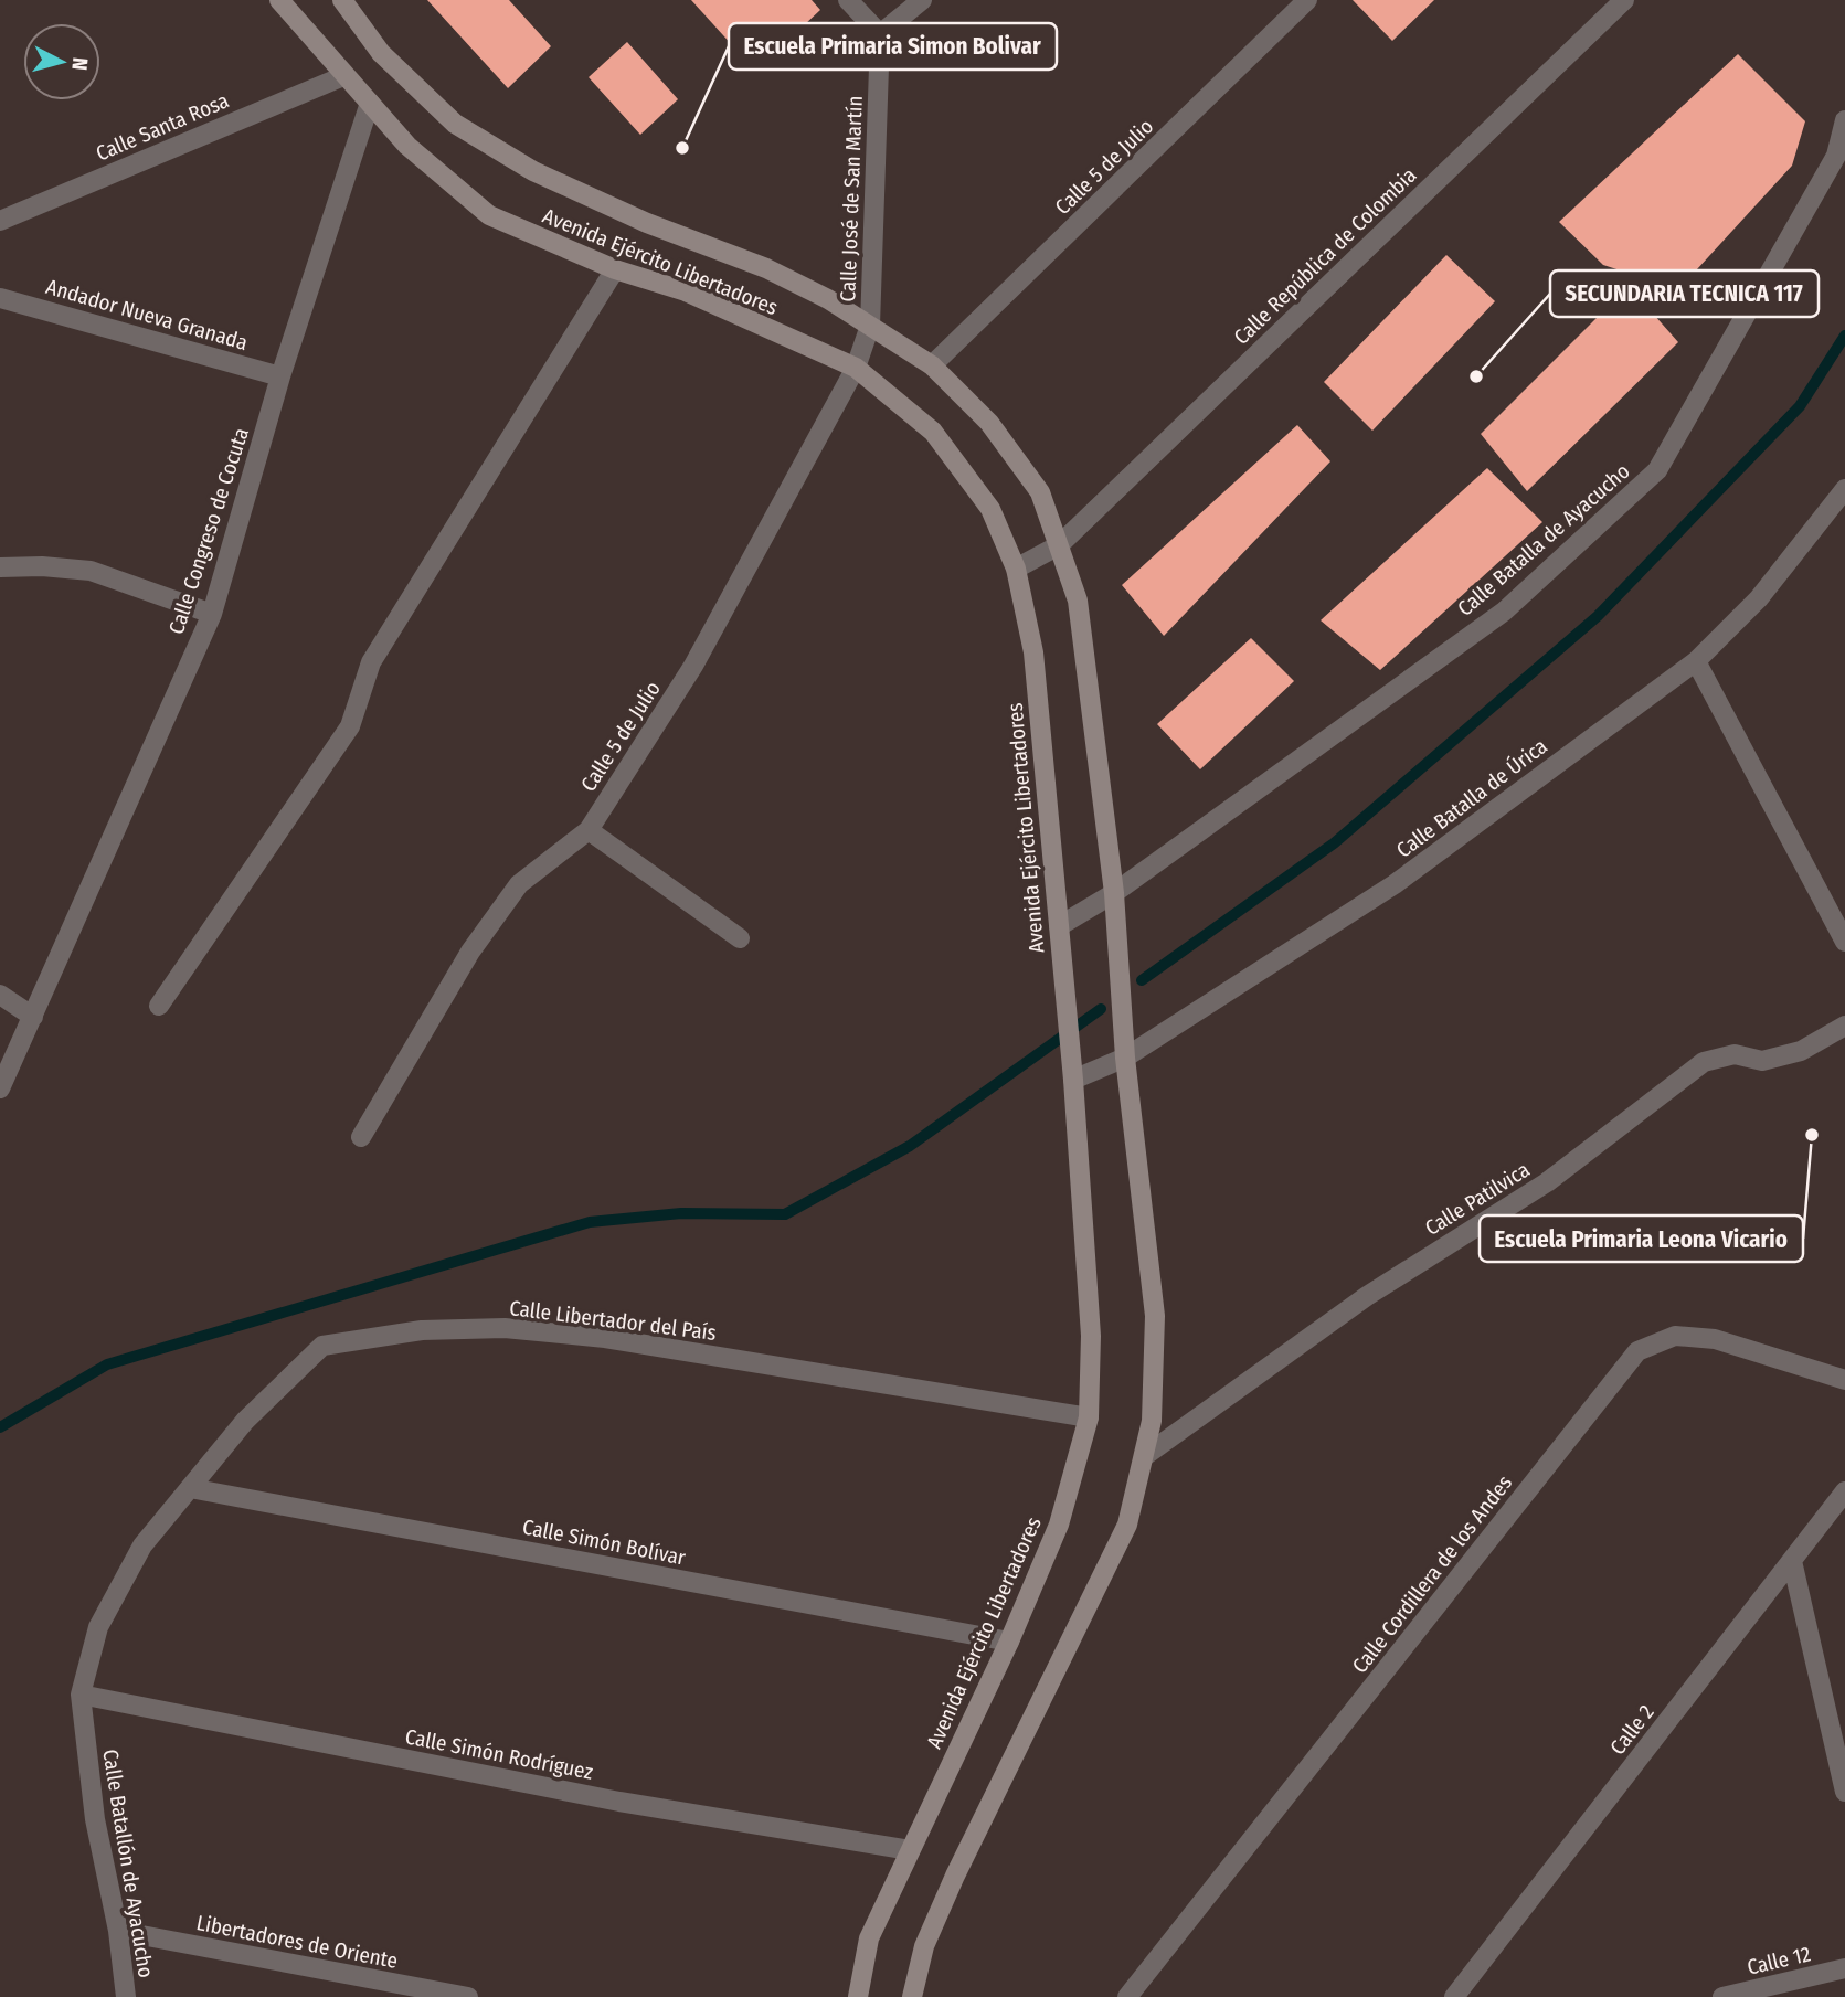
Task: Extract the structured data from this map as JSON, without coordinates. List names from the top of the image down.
{
  "streets": {
    "main road": ["Avenida Ejército Libertadores"],
    "street": [
      "Calle Santa Rosa",
      "Calle 5 de Julio",
      "Calle José de San Martín",
      "Calle República de Colombia",
      "Andador Nueva Granada",
      "Calle Congreso de Cocuta",
      "Calle Batalla de Ayacucho",
      "Calle Batalla de Úrica",
      "Calle Patilvica",
      "Calle Libertador del País",
      "Calle Simón Bolívar",
      "Calle Cordillera de los Andes",
      "Calle 2",
      "Calle Simón Rodríguez",
      "Calle Batallón de Ayacucho",
      "Libertadores de Oriente",
      "Calle 12"
    ]
  },
  "crossings": [
    ["Calle Santa Rosa", "Avenida Ejército Libertadores"],
    ["Calle 5 de Julio", "Calle José de San Martín"],
    ["Calle 5 de Julio", "Avenida Ejército Libertadores"],
    ["Calle José de San Martín", "Avenida Ejército Libertadores"],
    ["Calle República de Colombia", "Avenida Ejército Libertadores"],
    ["Avenida Ejército Libertadores", "Calle Congreso de Cocuta"],
    ["Avenida Ejército Libertadores", "Calle Batalla de Ayacucho"],
    ["Avenida Ejército Libertadores", "Calle Batalla de Úrica"],
    ["Avenida Ejército Libertadores", "Calle Patilvica"],
    ["Avenida Ejército Libertadores", "Calle Libertador del País"],
    ["Avenida Ejército Libertadores", "Calle Simón Bolívar"],
    ["Avenida Ejército Libertadores", "Calle Simón Rodríguez"],
    ["Andador Nueva Granada", "Calle Congreso de Cocuta"],
    ["Calle Libertador del País", "Calle Simón Bolívar"],
    ["Calle Libertador del País", "Calle Batallón de Ayacucho"],
    ["Calle Simón Bolívar", "Calle Batallón de Ayacucho"],
    ["Calle Simón Rodríguez", "Calle Batallón de Ayacucho"],
    ["Calle Batallón de Ayacucho", "Libertadores de Oriente"]
  ],
  "places": ["Escuela Primaria Simon Bolivar", "SECUNDARIA TECNICA 117", "Escuela Primaria Leona Vicario"],
  "north": "right"
}
